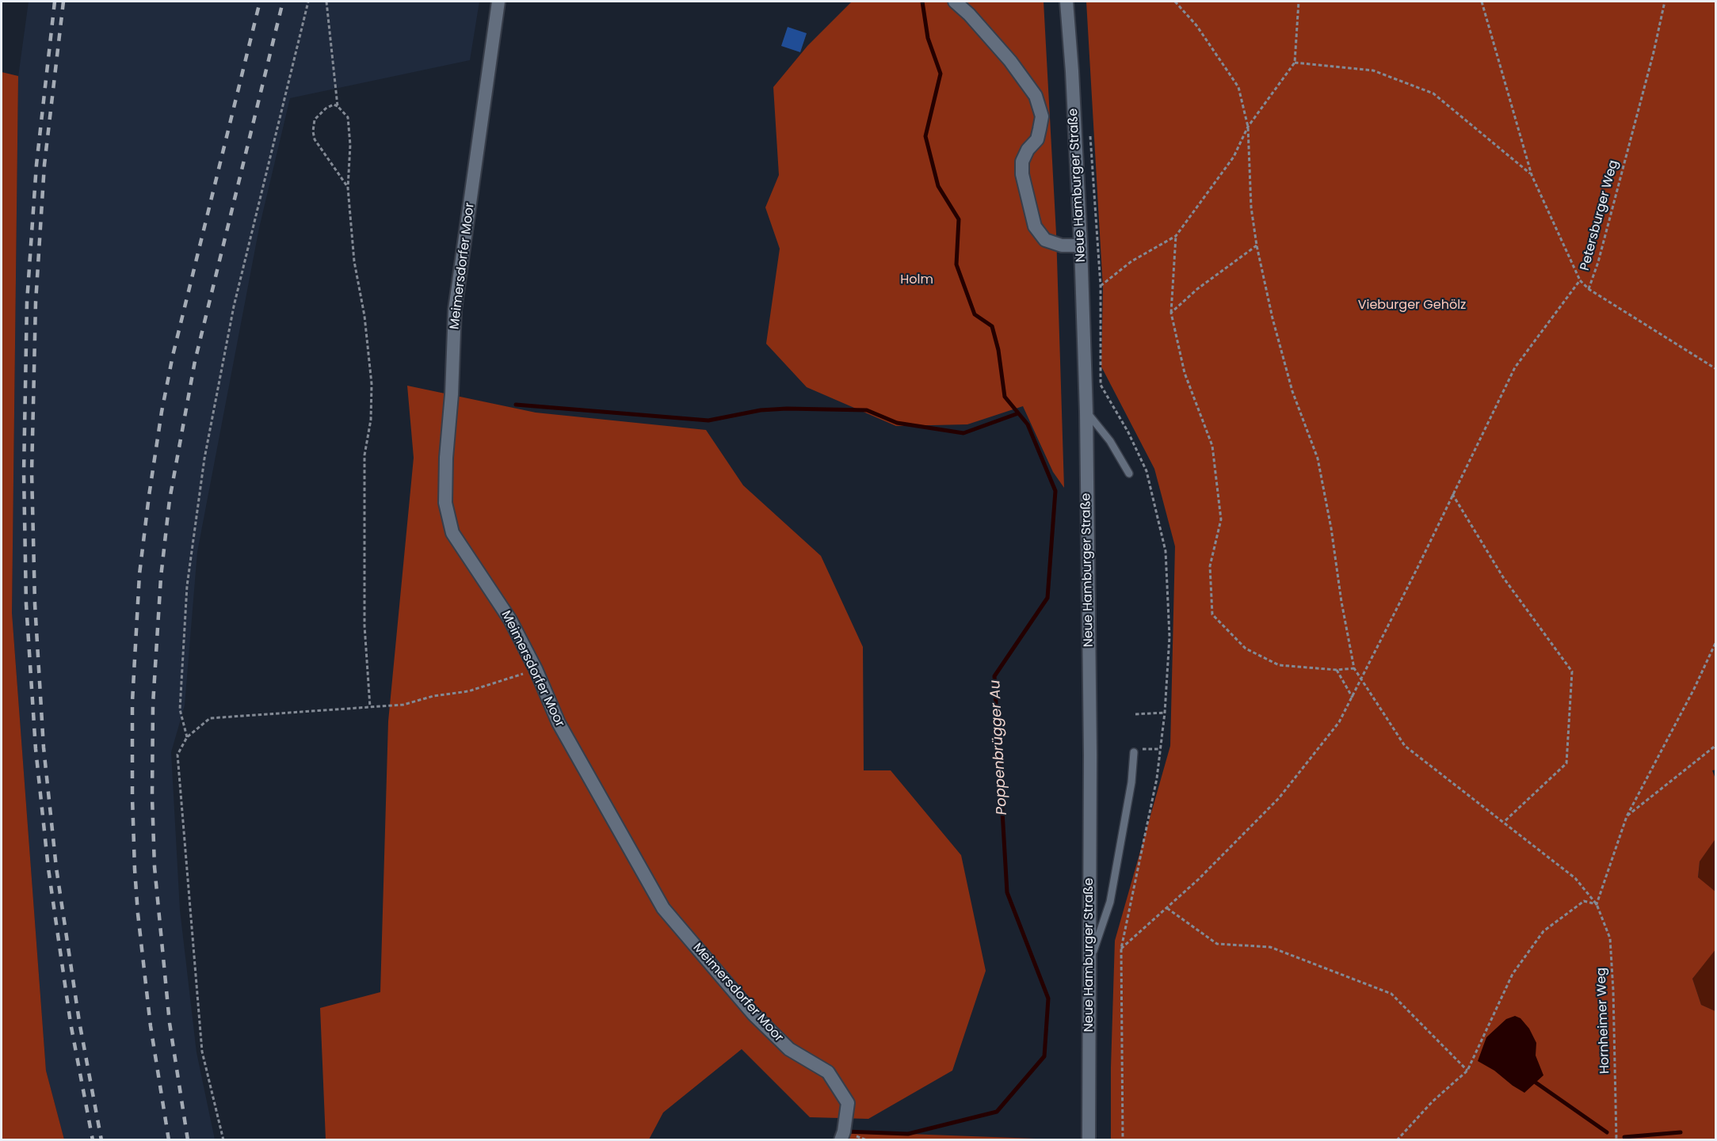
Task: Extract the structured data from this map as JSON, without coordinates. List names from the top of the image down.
{
  "streets": {
    "street": ["Neue Hamburger Straße", "Meimersdorfer Moor"],
    "path": ["Petersburger Weg", "Hornheimer Weg"]
  },
  "water": ["Poppenbrügger Au"],
  "parks": ["Holm", "Vieburger Gehölz"]
}
